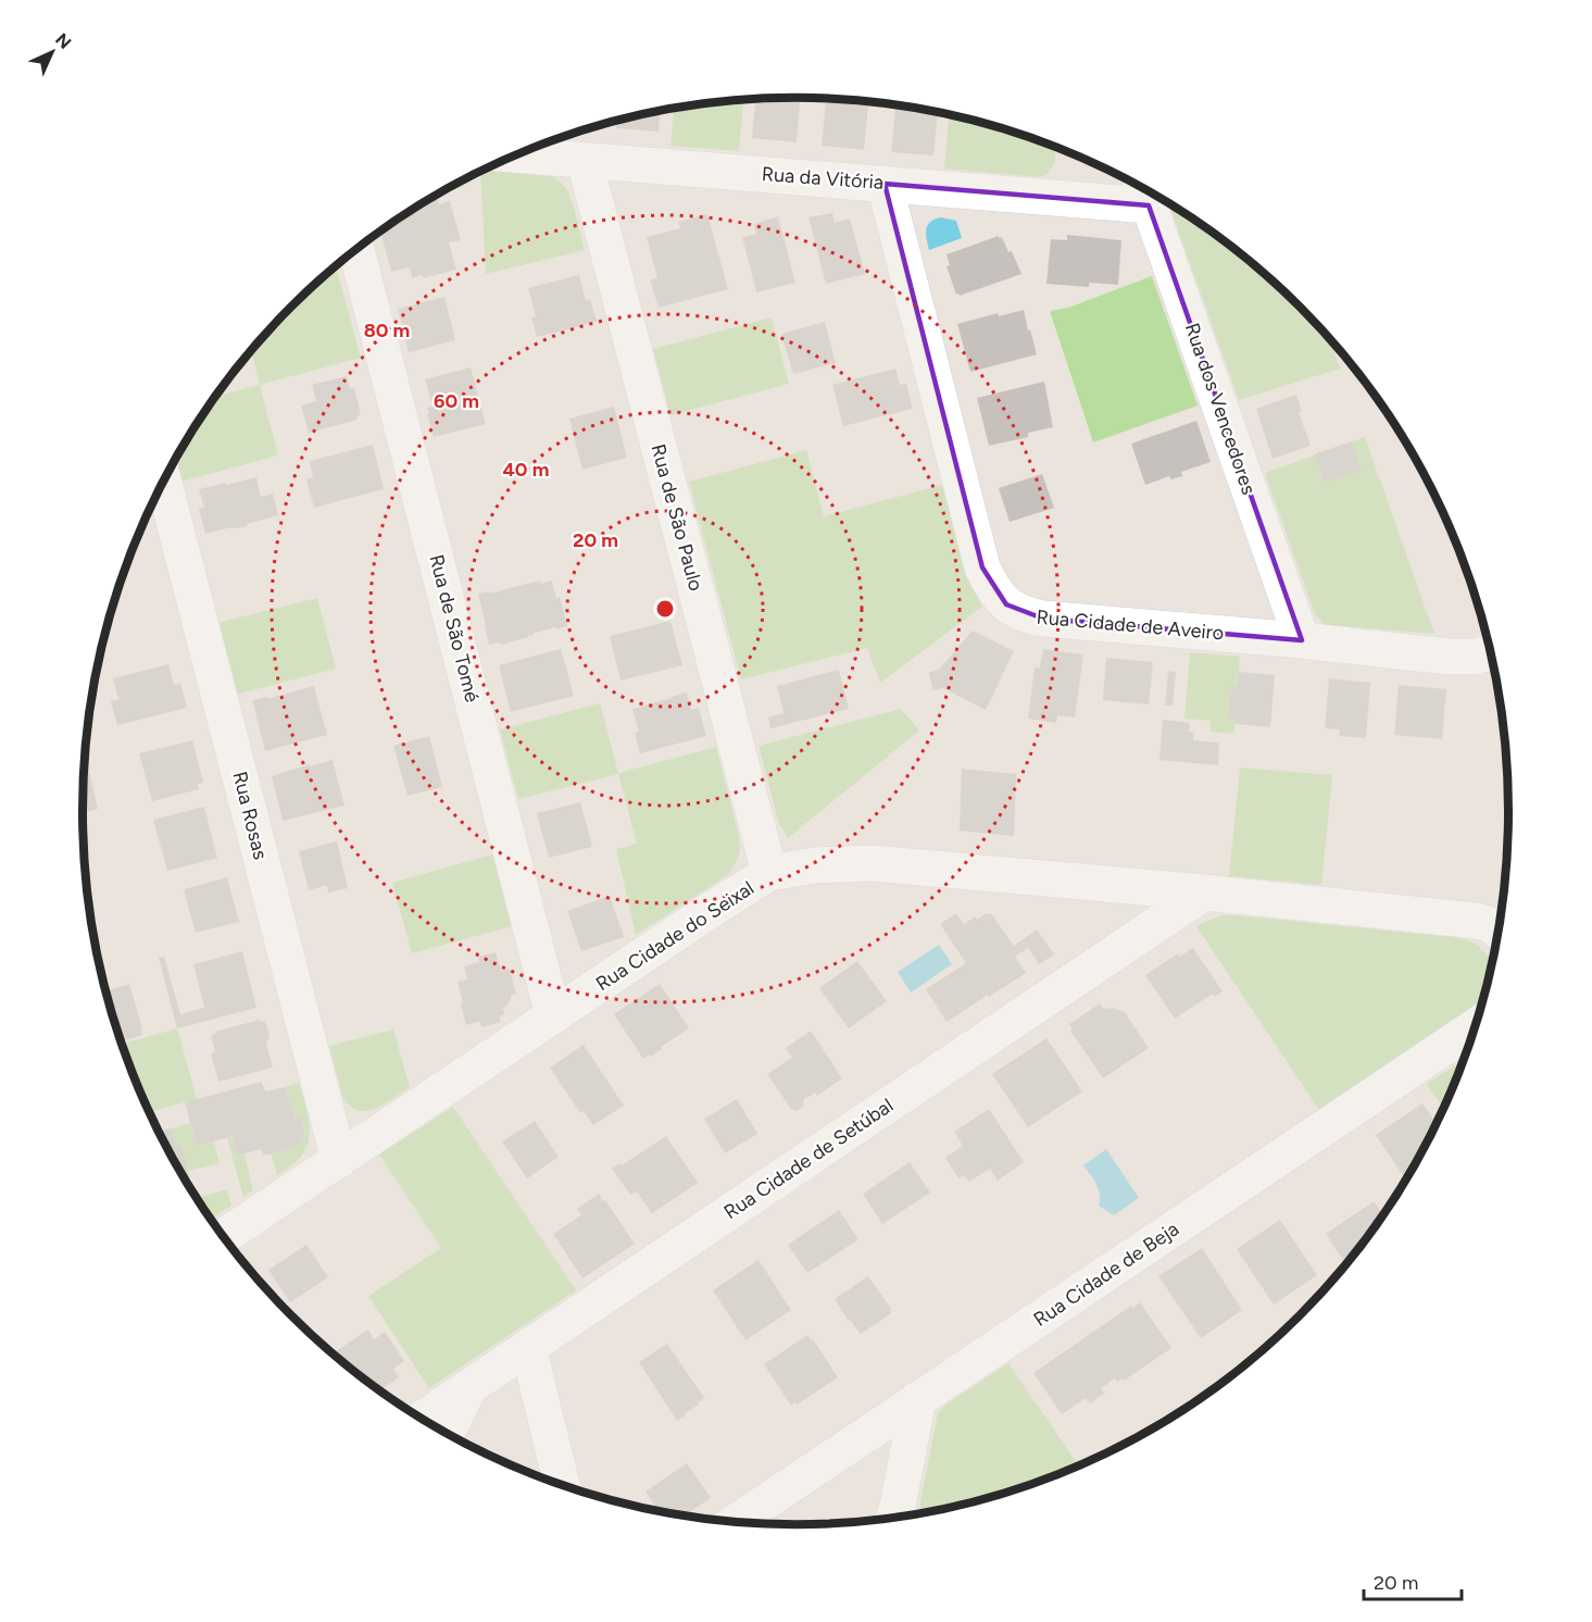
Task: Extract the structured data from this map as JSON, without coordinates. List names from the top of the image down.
{
  "streets": {
    "street": [
      "Rua da Vitória",
      "Rua dos Vencedores",
      "Rua de São Paulo",
      "Rua Cidade de Aveiro",
      "Rua de São Tomé",
      "Rua Rosas",
      "Rua Cidade do Seixal",
      "Rua Cidade de Setúbal",
      "Rua Cidade de Beja"
    ]
  },
  "crossings": [
    ["Rua da Vitória", "Rua dos Vencedores"],
    ["Rua da Vitória", "Rua de São Paulo"],
    ["Rua da Vitória", "Rua Cidade de Aveiro"],
    ["Rua dos Vencedores", "Rua Cidade de Aveiro"],
    ["Rua de São Paulo", "Rua Cidade do Seixal"],
    ["Rua de São Tomé", "Rua Cidade do Seixal"],
    ["Rua Rosas", "Rua Cidade do Seixal"],
    ["Rua Cidade do Seixal", "Rua Cidade de Setúbal"]
  ],
  "scale_bar": "20 m",
  "north": "top right",
  "rings": [
    "80 m",
    "60 m",
    "40 m",
    "20 m"
  ]
}
